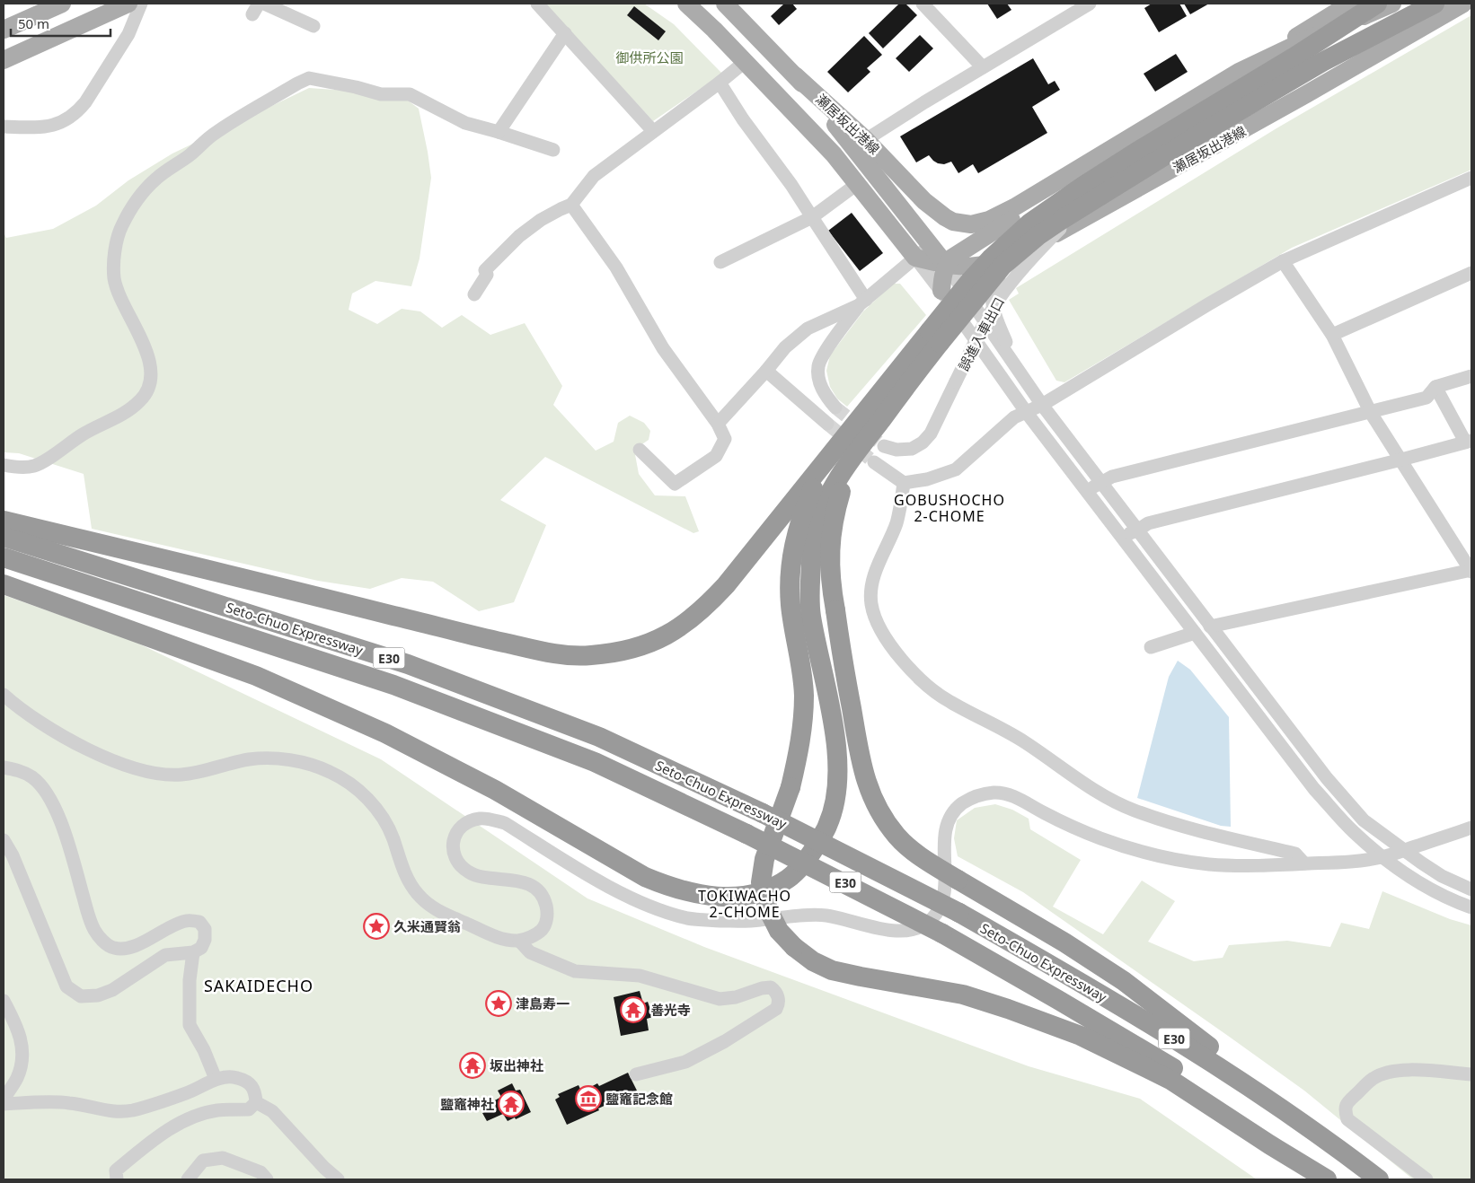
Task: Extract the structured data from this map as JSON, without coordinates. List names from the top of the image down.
{
  "streets": {
    "highway": ["Seto-Chuo Expressway", "E30"],
    "main road": ["瀬居坂出港線"],
    "street": ["誤進入車出口"]
  },
  "districts": ["GOBUSHOCHO 2-CHOME", "TOKIWACHO 2-CHOME", "SAKAIDECHO"],
  "parks": ["御供所公園"],
  "places": {
    "place": ["久米通賢翁", "津島寿一"],
    "temple": ["善光寺", "坂出神社", "鹽竈神社"],
    "museum": ["鹽竈記念館"]
  },
  "scale_bar": "50 m"
}
